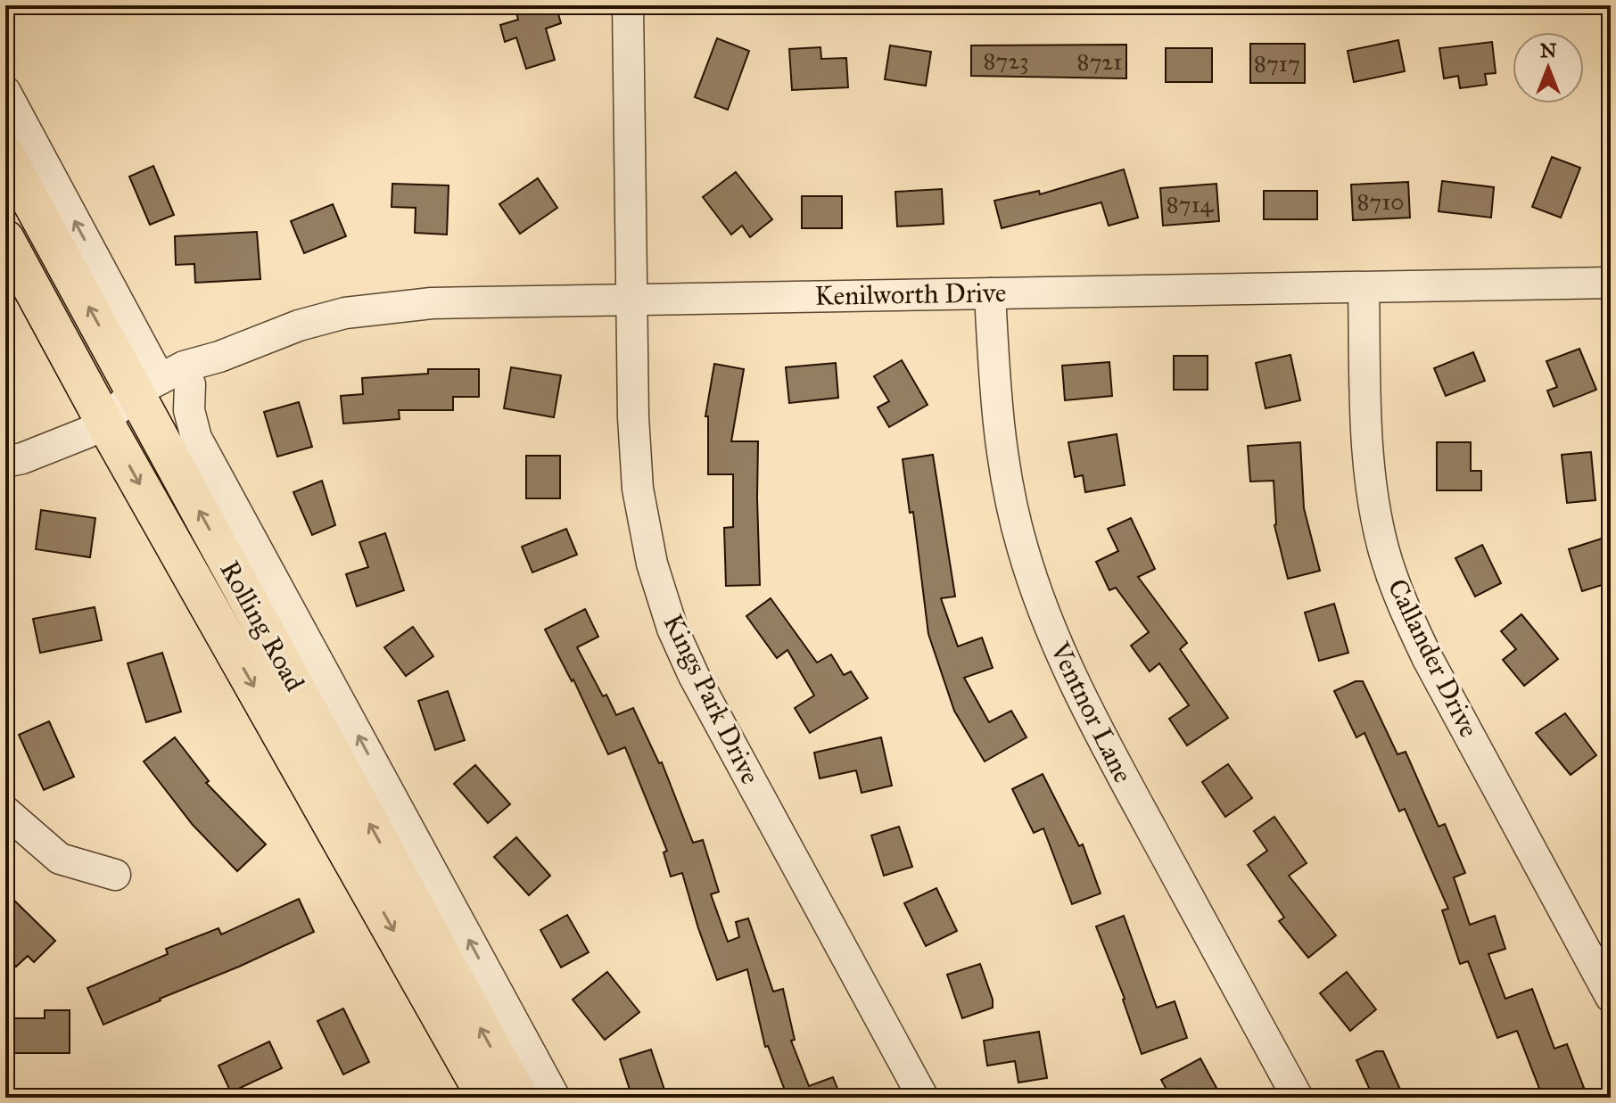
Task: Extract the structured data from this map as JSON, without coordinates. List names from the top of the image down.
{
  "streets": {
    "main road": ["Rolling Road"],
    "street": [
      "Kenilworth Drive",
      "Callander Drive",
      "Kings Park Drive",
      "Ventnor Lane"
    ]
  },
  "crossings": [
    ["Kenilworth Drive", "Rolling Road"],
    ["Kenilworth Drive", "Callander Drive"],
    ["Kenilworth Drive", "Kings Park Drive"],
    ["Kenilworth Drive", "Ventnor Lane"]
  ],
  "house_numbers": [
    "8723",
    "8721",
    "8717",
    "8710",
    "8714"
  ],
  "north": "top"
}
